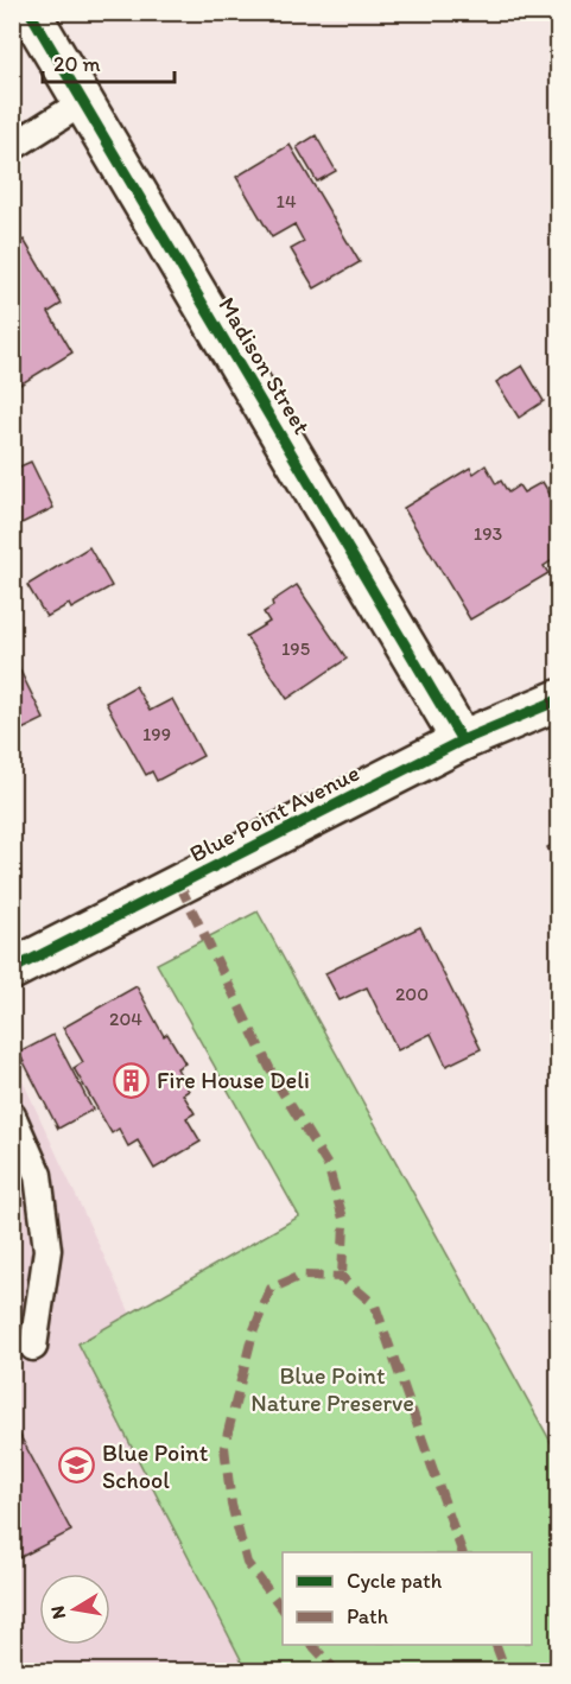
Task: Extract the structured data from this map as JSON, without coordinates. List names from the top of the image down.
{
  "streets": {
    "street": ["Madison Street", "Blue Point Avenue"]
  },
  "crossings": [
    ["Madison Street", "Blue Point Avenue"]
  ],
  "parks": ["Blue Point Nature Preserve"],
  "places": {
    "building": ["Fire House Deli"],
    "school or university": ["Blue Point School"]
  },
  "house_numbers": [
    "14",
    "193",
    "195",
    "199",
    "200",
    "204"
  ],
  "legend": ["Cycle path", "Path"],
  "scale_bar": "20 m",
  "north": "left"
}
